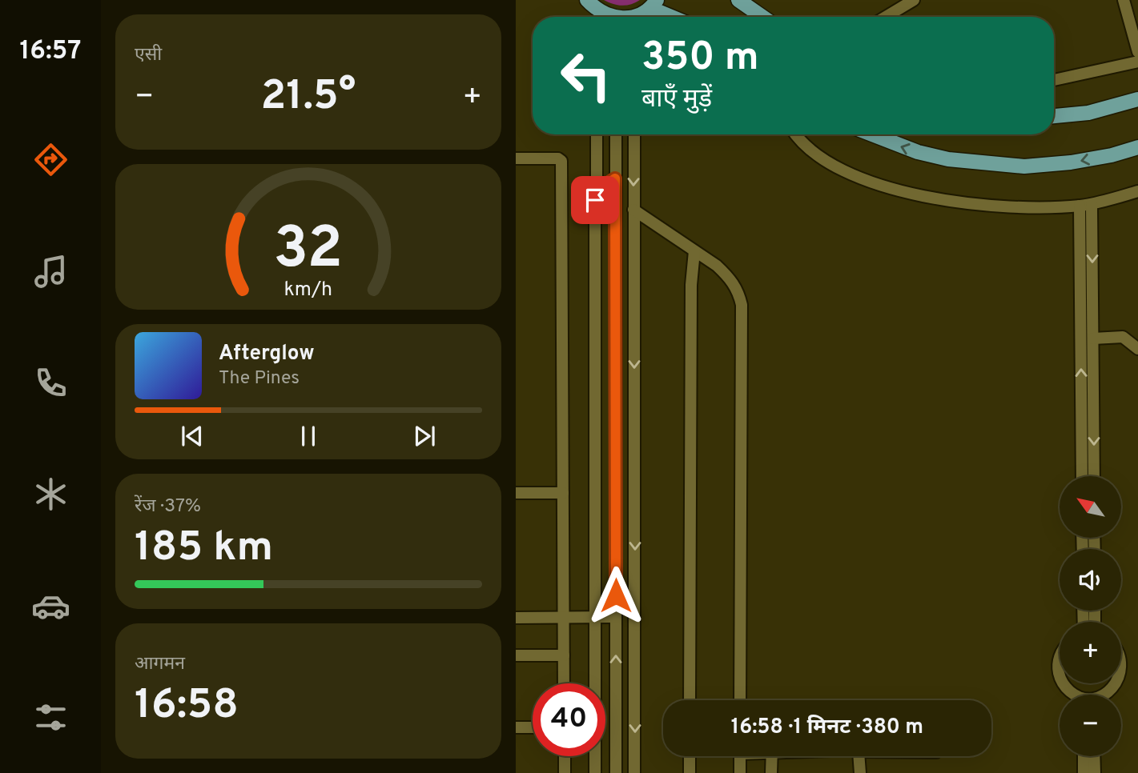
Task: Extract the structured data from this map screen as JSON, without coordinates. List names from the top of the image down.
{
  "north": "top left",
  "page": {
    "tabs": "16:57",
    "tile": [
      "एसी",
      ["रेंज · 37%", "185 km"],
      ["आगमन", "16:58"]
    ],
    "turn": ["350 m", "बाएँ मुड़ें"],
    "heat": ["−", "21.5°", "+"],
    "song": ["Afterglow", "The Pines"],
    "map_buttons": ["+", "−"],
    "limit": "40",
    "trip": "16:58 · 1 मिनट · 380 m",
    "gauge": ["32", "km/h"]
  }
}
